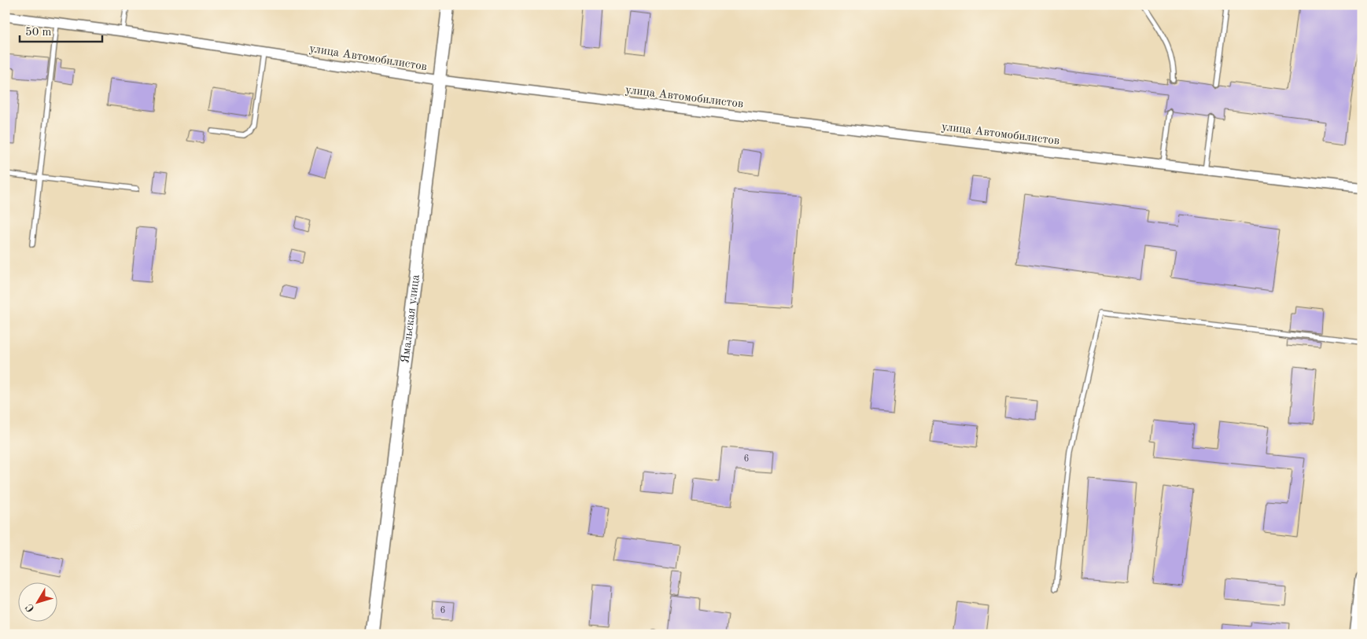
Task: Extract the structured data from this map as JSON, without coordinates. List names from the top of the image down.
{
  "streets": {
    "street": ["улица Автомобилистов", "Ямальская улица"]
  },
  "crossings": [
    ["улица Автомобилистов", "Ямальская улица"]
  ],
  "house_numbers": ["6", "6"],
  "scale_bar": "50 m",
  "north": "bottom left"
}
